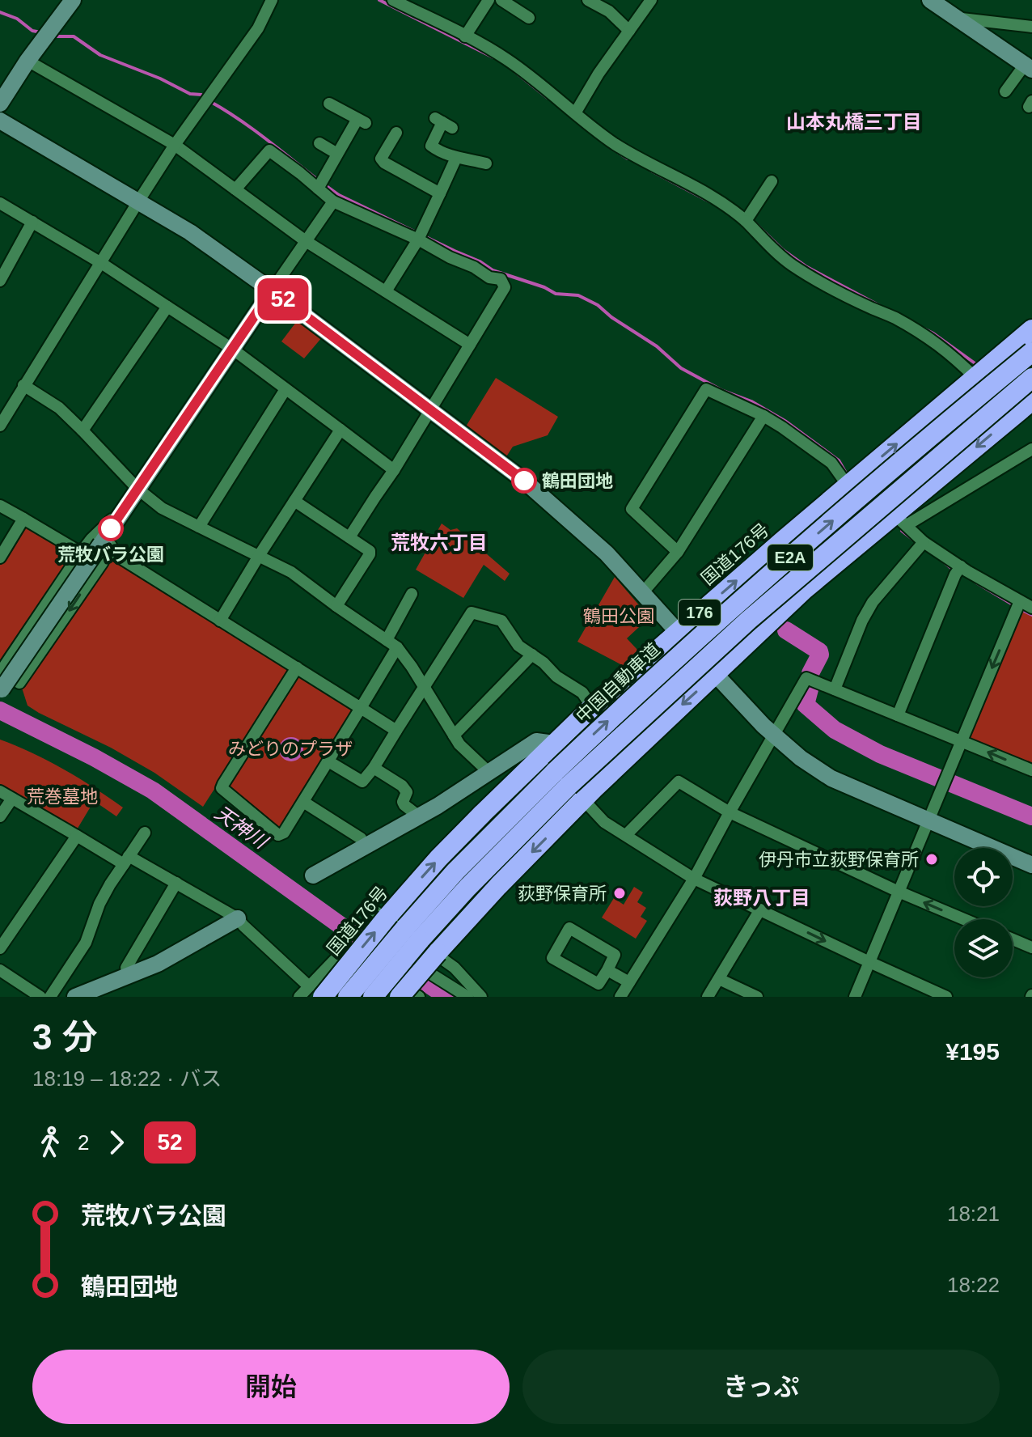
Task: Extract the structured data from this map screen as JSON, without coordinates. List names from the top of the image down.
{
  "streets": {
    "highway": [
      "国道176号",
      "E2A",
      "176",
      "中国自動車道"
    ]
  },
  "districts": ["山本丸橋三丁目", "荒牧六丁目", "荻野八丁目"],
  "water": ["天神川"],
  "parks": ["鶴田公園", "みどりのプラザ", "荒巻墓地"],
  "places": [
    "鶴田団地",
    "荒牧バラ公園",
    "伊丹市立荻野保育所",
    "荻野保育所"
  ],
  "lines": ["bus line 52"],
  "page": {
    "on_map": "52",
    "heading": ["3 分", "18:19 – 18:22 · バス", "¥195"],
    "legs": ["2", "52"],
    "list": [
      {
        "name": "荒牧バラ公園",
        "value": "18:21"
      },
      {
        "name": "鶴田団地",
        "value": "18:22"
      }
    ],
    "buttons": ["開始", "きっぷ"]
  }
}
